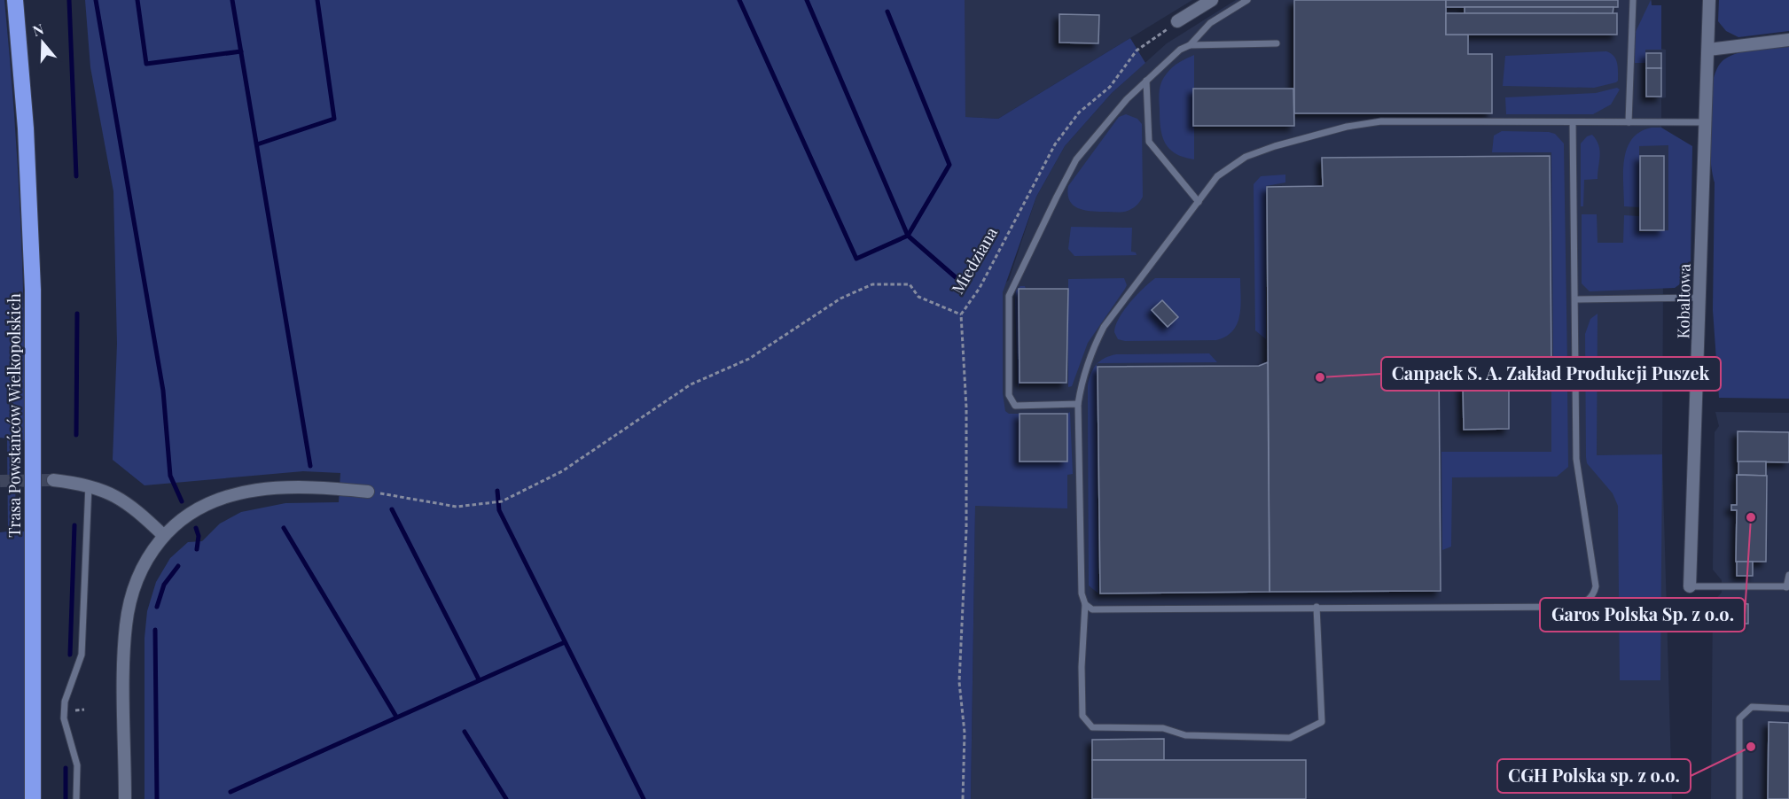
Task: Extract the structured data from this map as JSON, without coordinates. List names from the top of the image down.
{
  "streets": {
    "highway": ["Trasa Powstańców Wielkopolskich"],
    "street": ["Kobaltowa"],
    "path": ["Miedziana"]
  },
  "places": ["Canpack S. A. Zakład Produkcji Puszek", "Garos Polska Sp. z o.o.", "CGH Polska sp. z o.o."],
  "north": "top"
}
